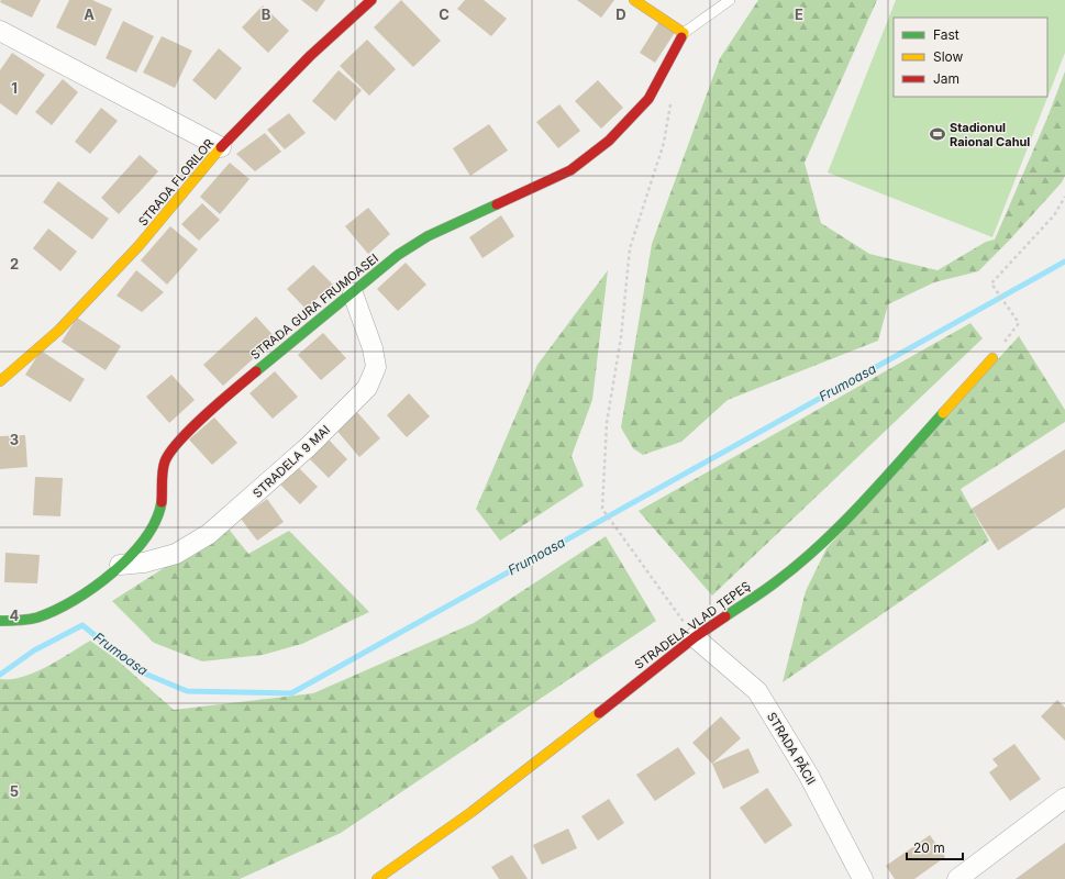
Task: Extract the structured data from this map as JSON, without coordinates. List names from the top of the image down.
{
  "streets": {
    "street": [
      "STRADA FLORILOR",
      "STRADA GURA FRUMOASEI",
      "STRADELA 9 MAI",
      "STRADELA VLAD ȚEPEŞ",
      "STRADA PĂCII"
    ]
  },
  "crossings": [
    ["STRADA GURA FRUMOASEI", "STRADELA 9 MAI"],
    ["STRADELA VLAD ȚEPEŞ", "STRADA PĂCII"]
  ],
  "water": ["Frumoasa"],
  "places": {
    "sports": ["Stadionul Raional Cahul"]
  },
  "legend": ["Fast", "Slow", "Jam"],
  "scale_bar": "20 m",
  "grid": {
    "columns": [
      "A",
      "B",
      "C",
      "D",
      "E"
    ],
    "rows": [
      "1",
      "2",
      "3",
      "4",
      "5"
    ]
  }
}
